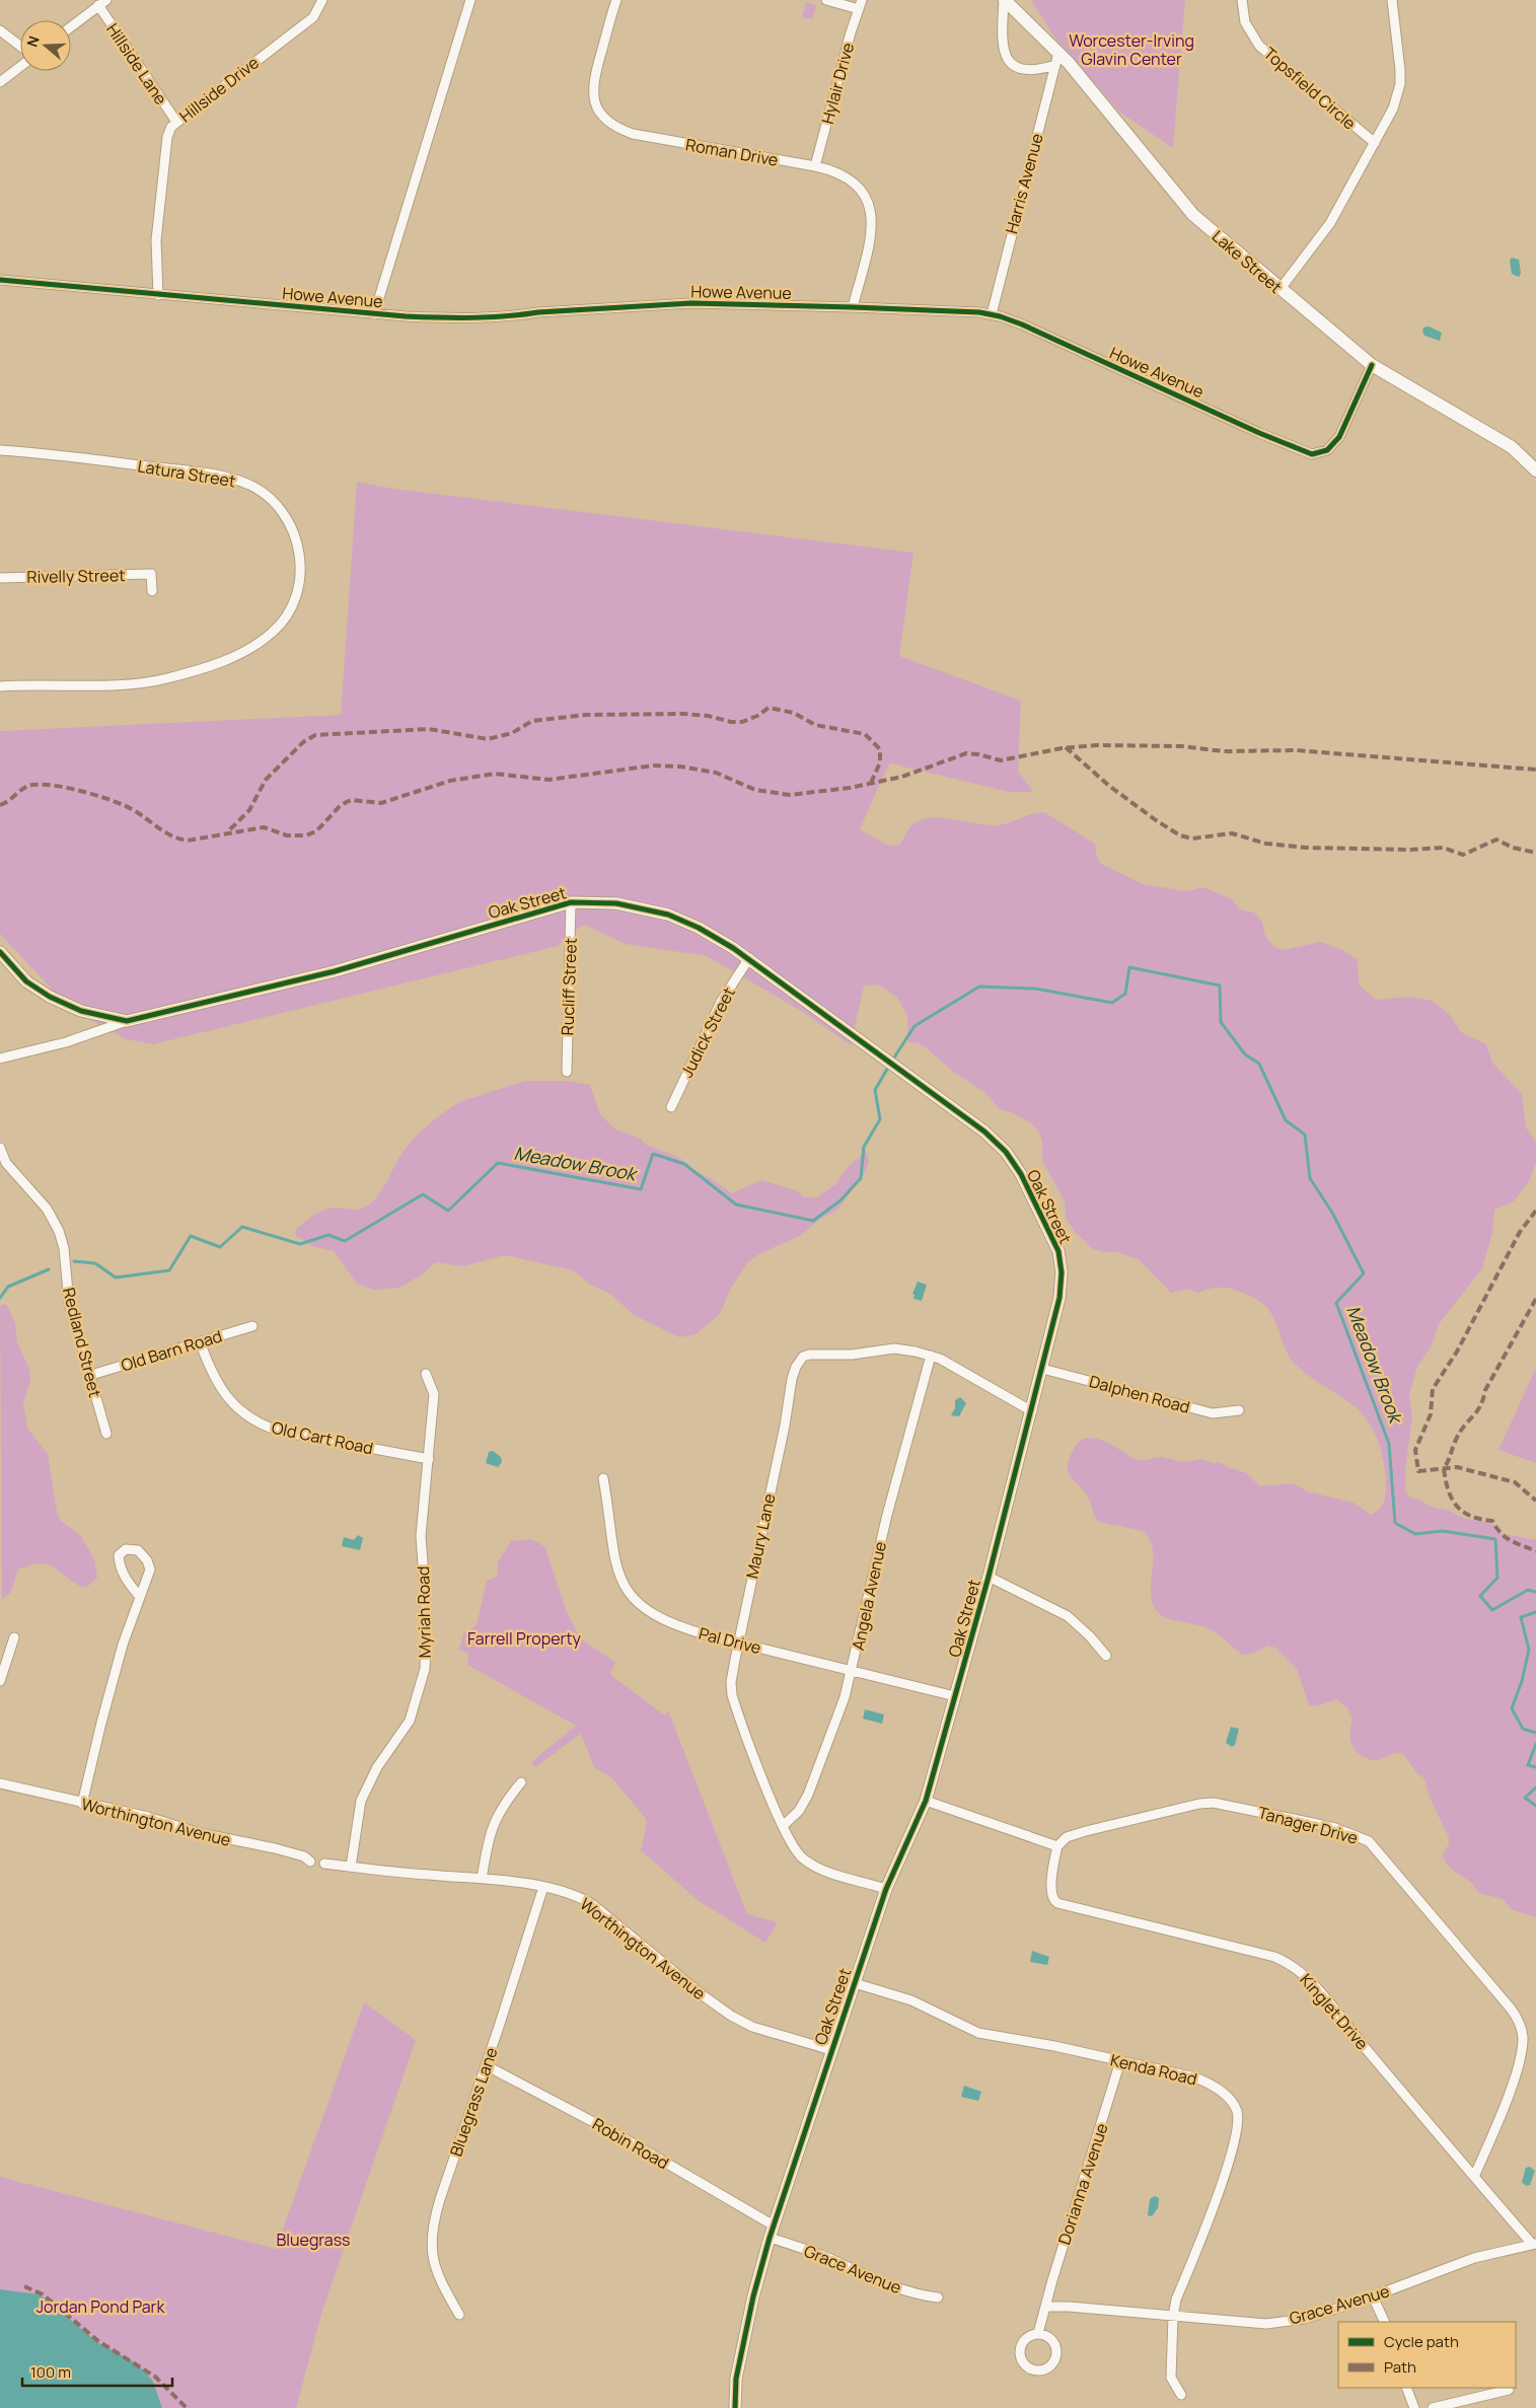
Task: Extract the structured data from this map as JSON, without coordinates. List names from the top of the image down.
{
  "streets": {
    "main road": ["Lake Street"],
    "street": [
      "Hillside Lane",
      "Hylair Drive",
      "Topsfield Circle",
      "Hillside Drive",
      "Roman Drive",
      "Harris Avenue",
      "Howe Avenue",
      "Latura Street",
      "Rivelly Street",
      "Oak Street",
      "Rucliff Street",
      "Judick Street",
      "Redland Street",
      "Old Barn Road",
      "Dalphen Road",
      "Old Cart Road",
      "Maury Lane",
      "Angela Avenue",
      "Myriah Road",
      "Pal Drive",
      "Worthington Avenue",
      "Tanager Drive",
      "Kinglet Drive",
      "Kenda Road",
      "Bluegrass Lane",
      "Robin Road",
      "Dorianna Avenue",
      "Grace Avenue"
    ]
  },
  "crossings": [
    ["Hillside Lane", "Hillside Drive"],
    ["Hylair Drive", "Roman Drive"],
    ["Hillside Drive", "Howe Avenue"],
    ["Roman Drive", "Howe Avenue"],
    ["Harris Avenue", "Lake Street"],
    ["Harris Avenue", "Howe Avenue"],
    ["Lake Street", "Howe Avenue"],
    ["Oak Street", "Rucliff Street"],
    ["Oak Street", "Judick Street"],
    ["Oak Street", "Dalphen Road"],
    ["Oak Street", "Maury Lane"],
    ["Oak Street", "Pal Drive"],
    ["Oak Street", "Worthington Avenue"],
    ["Oak Street", "Kenda Road"],
    ["Oak Street", "Robin Road"],
    ["Oak Street", "Grace Avenue"],
    ["Redland Street", "Old Barn Road"],
    ["Old Barn Road", "Old Cart Road"],
    ["Old Cart Road", "Myriah Road"],
    ["Maury Lane", "Angela Avenue"],
    ["Maury Lane", "Pal Drive"],
    ["Angela Avenue", "Pal Drive"],
    ["Myriah Road", "Worthington Avenue"],
    ["Worthington Avenue", "Bluegrass Lane"],
    ["Tanager Drive", "Kinglet Drive"],
    ["Kinglet Drive", "Grace Avenue"],
    ["Kenda Road", "Dorianna Avenue"],
    ["Kenda Road", "Grace Avenue"],
    ["Bluegrass Lane", "Robin Road"],
    ["Dorianna Avenue", "Grace Avenue"]
  ],
  "water": ["Meadow Brook"],
  "parks": [
    "Worcester-Irving Glavin Center",
    "Farrell Property",
    "Bluegrass",
    "Jordan Pond Park"
  ],
  "legend": ["Cycle path", "Path"],
  "scale_bar": "100 m",
  "north": "left"
}
